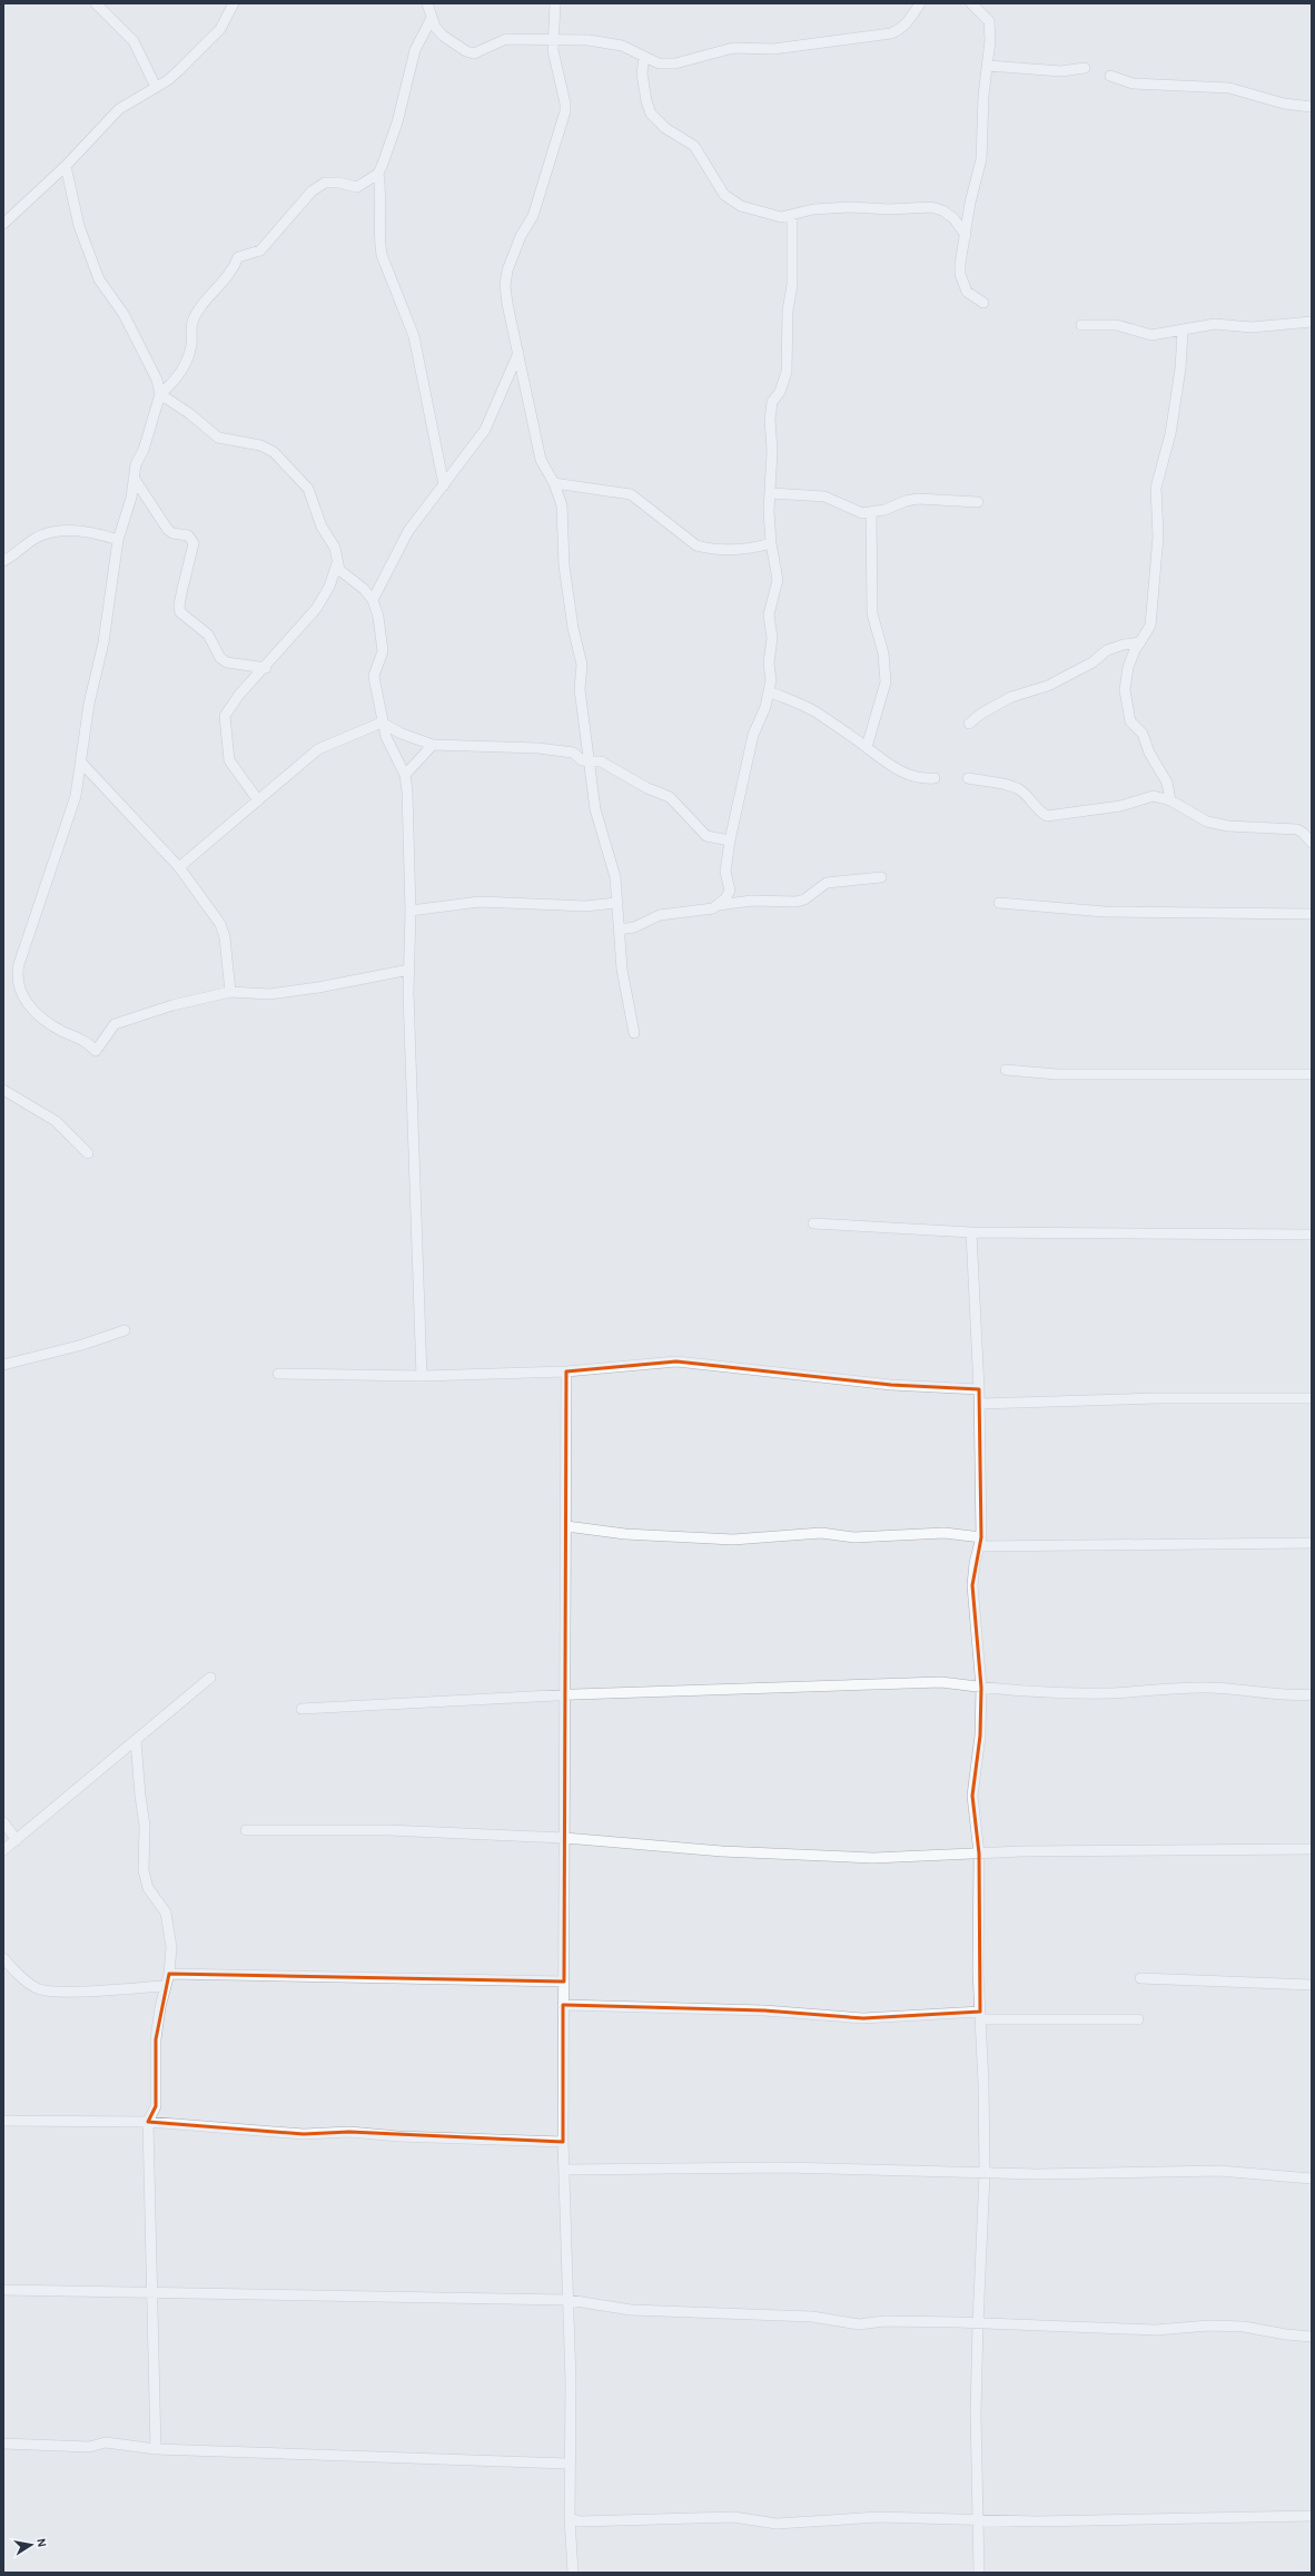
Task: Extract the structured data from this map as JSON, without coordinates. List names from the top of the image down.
{
  "north": "right"
}
